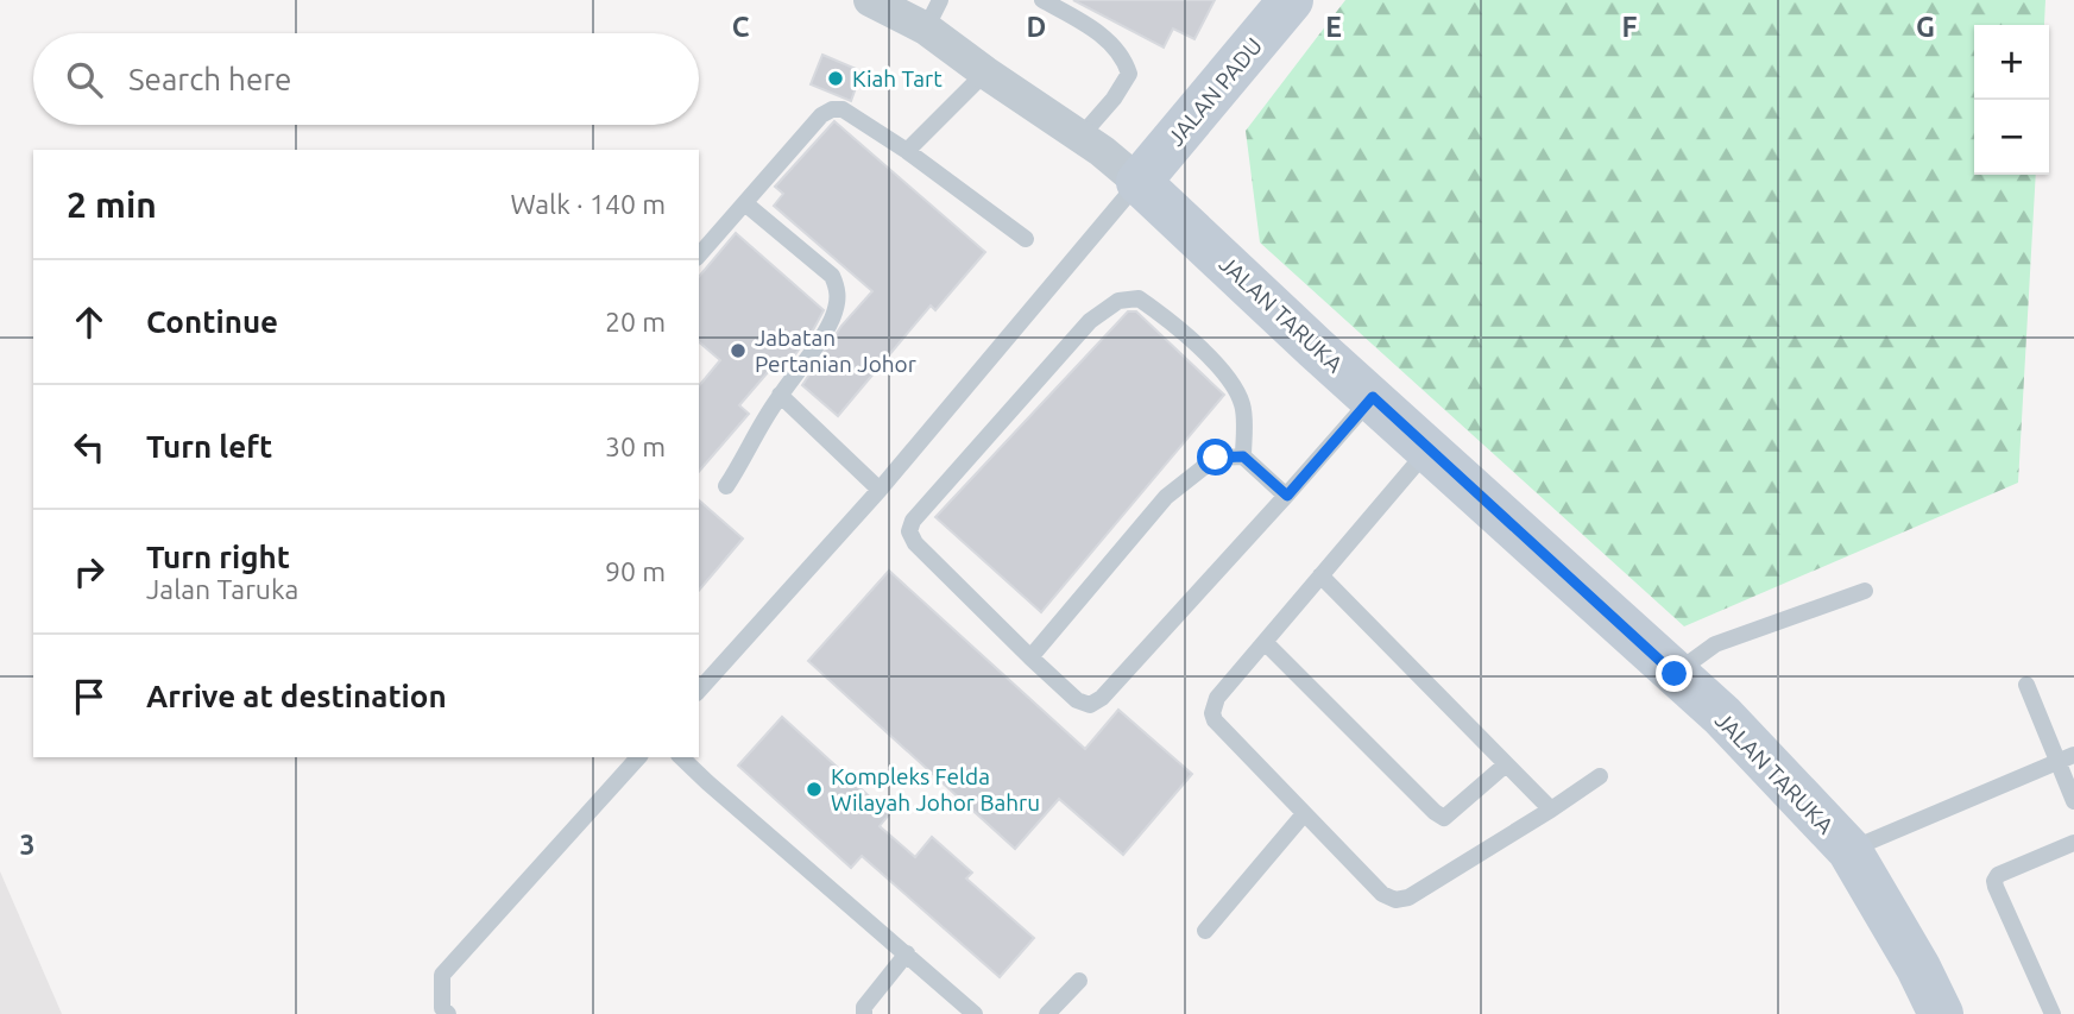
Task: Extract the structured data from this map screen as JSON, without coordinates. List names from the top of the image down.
{
  "streets": {
    "street": ["JALAN PADU", "JALAN TARUKA"]
  },
  "crossings": [
    ["JALAN PADU", "JALAN TARUKA"]
  ],
  "places": ["Kiah Tart", "Jabatan Pertanian Johor", "Kompleks Felda Wilayah Johor Bahru"],
  "page": {
    "map_buttons": ["+", "−"],
    "search": "Search here",
    "heading": ["2 min", "Walk · 140 m"],
    "list": [
      ["Continue", "20 m"],
      ["Turn left", "30 m"],
      ["Turn right", "Jalan Taruka", "90 m"],
      "Arrive at destination"
    ]
  },
  "grid": {
    "columns": [
      "C",
      "D",
      "E",
      "F",
      "G"
    ],
    "rows": ["3"]
  }
}
